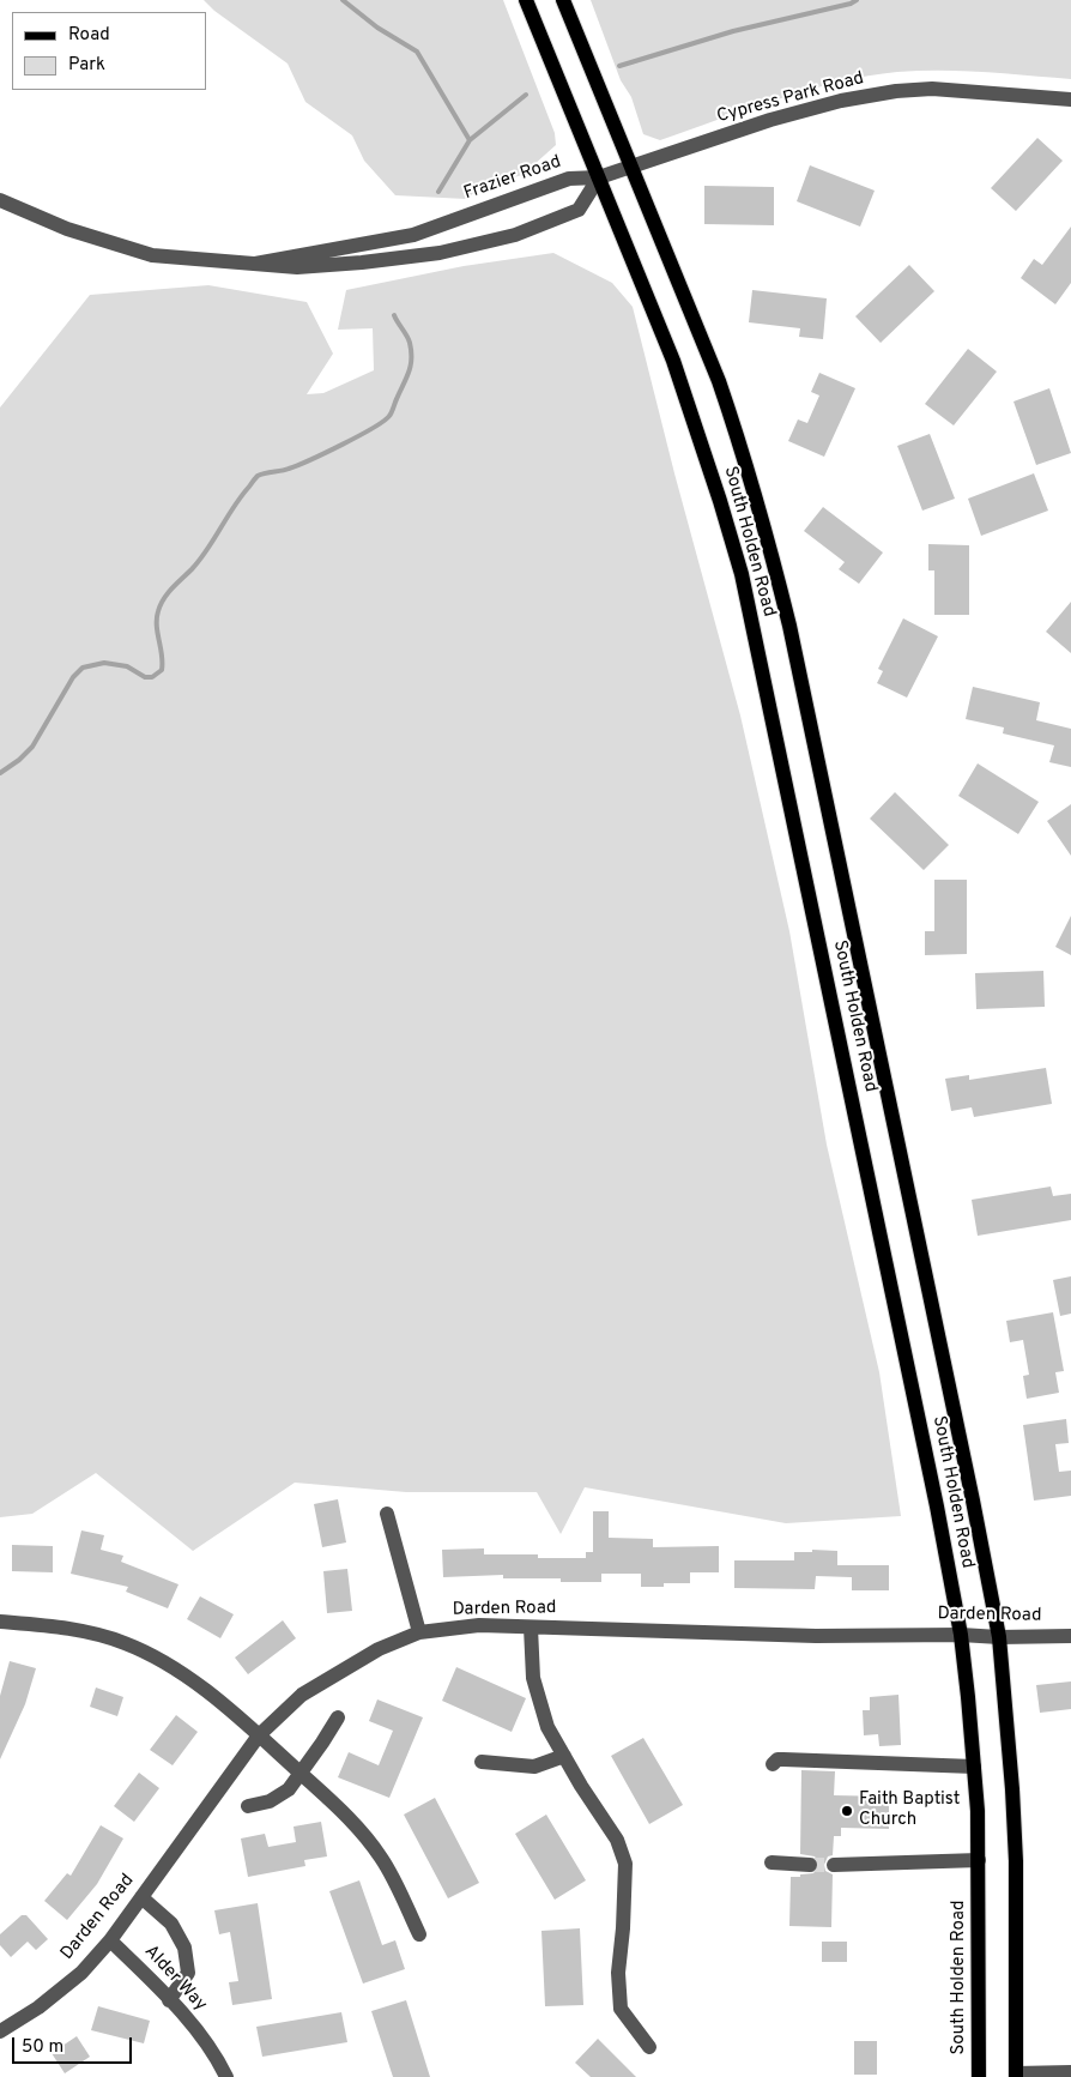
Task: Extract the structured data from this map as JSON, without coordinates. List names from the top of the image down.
{
  "streets": {
    "main road": ["South Holden Road"],
    "street": [
      "Cypress Park Road",
      "Frazier Road",
      "Darden Road",
      "Alder Way"
    ]
  },
  "crossings": [
    ["Cypress Park Road", "Frazier Road"],
    ["Cypress Park Road", "South Holden Road"],
    ["Frazier Road", "South Holden Road"],
    ["South Holden Road", "Darden Road"],
    ["Darden Road", "Alder Way"]
  ],
  "places": ["Faith Baptist Church"],
  "legend": ["Road", "Park"],
  "scale_bar": "50 m"
}
